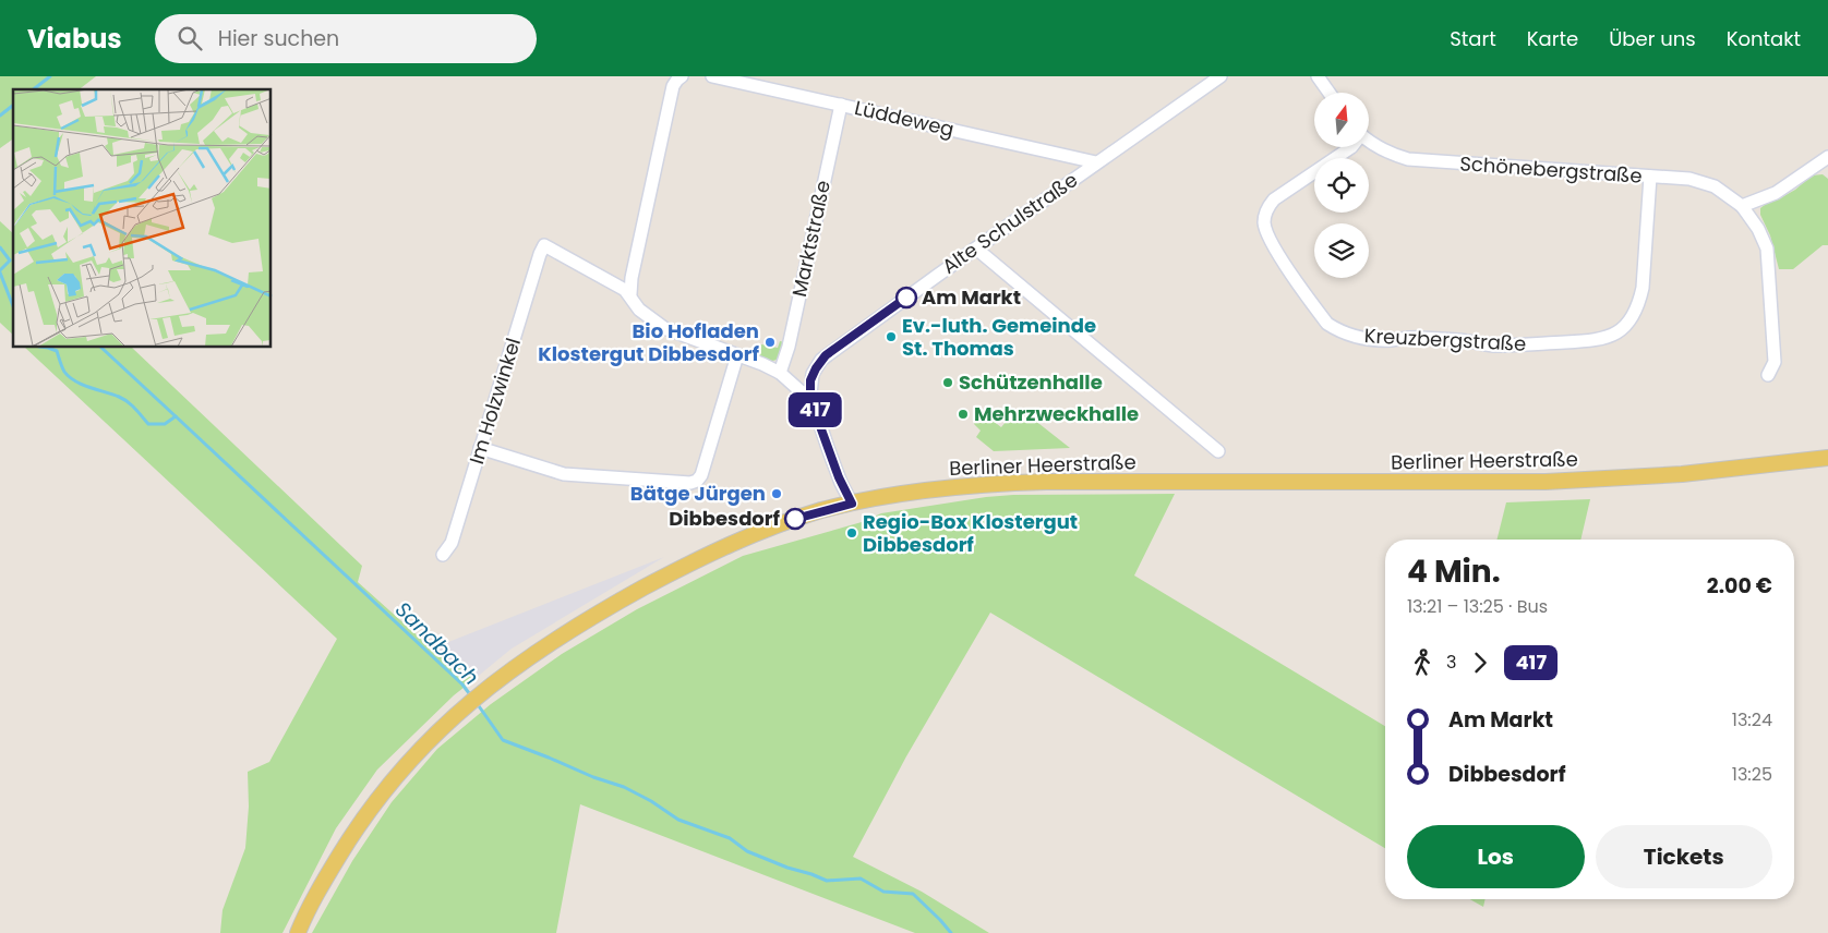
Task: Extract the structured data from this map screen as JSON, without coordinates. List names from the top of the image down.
{
  "streets": {
    "main road": ["Berliner Heerstraße"],
    "street": [
      "Lüddeweg",
      "Schönebergstraße",
      "Alte Schulstraße",
      "Marktstraße",
      "Kreuzbergstraße",
      "Im Holzwinkel"
    ]
  },
  "crossings": [
    ["Lüddeweg", "Alte Schulstraße"],
    ["Lüddeweg", "Marktstraße"],
    ["Schönebergstraße", "Kreuzbergstraße"]
  ],
  "water": ["Sandbach"],
  "places": [
    "Am Markt",
    "Ev.-luth. Gemeinde St. Thomas",
    "Bio Hofladen Klostergut Dibbesdorf",
    "Schützenhalle",
    "Mehrzweckhalle",
    "Bätge Jürgen",
    "Dibbesdorf",
    "Regio-Box Klostergut Dibbesdorf"
  ],
  "lines": ["bus line 417"],
  "north": "top",
  "page": {
    "header": "Viabus",
    "search": "Hier suchen",
    "nav": [
      "Start",
      "Karte",
      "Über uns",
      "Kontakt"
    ],
    "on_map": "417",
    "heading": ["4 Min.", "13:21 – 13:25 · Bus", "2.00 €"],
    "legs": ["3", "417"],
    "list": [
      {
        "name": "Am Markt",
        "value": "13:24"
      },
      {
        "name": "Dibbesdorf",
        "value": "13:25"
      }
    ],
    "buttons": ["Los", "Tickets"]
  }
}
